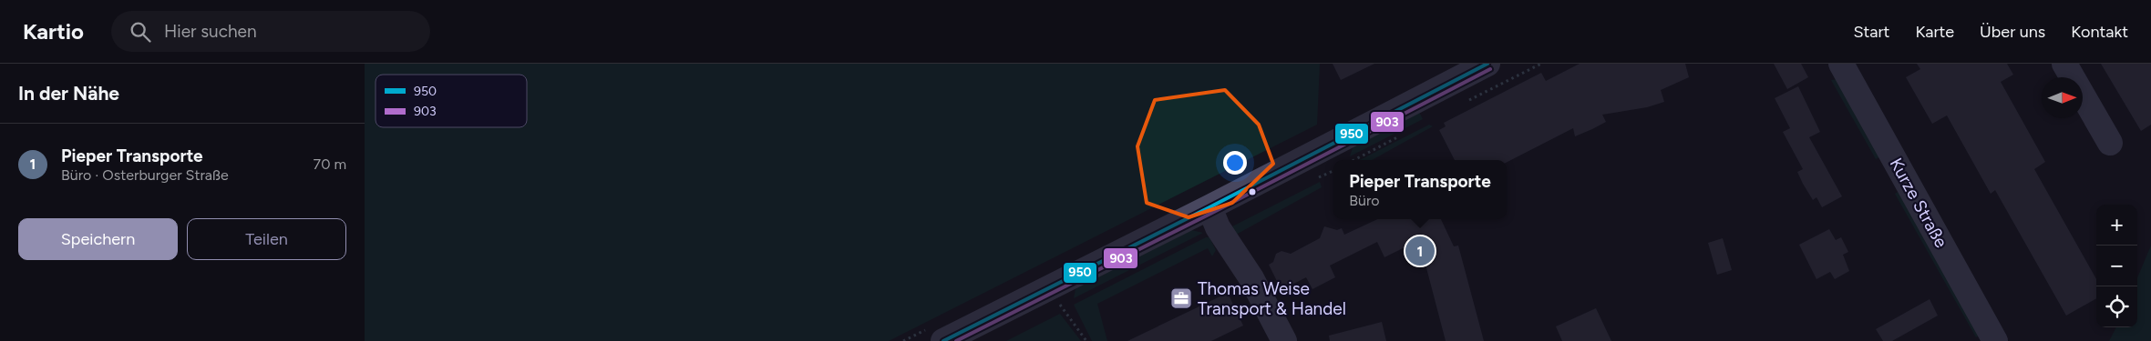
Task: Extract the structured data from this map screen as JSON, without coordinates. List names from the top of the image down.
{
  "streets": {
    "street": ["Kurze Straße"]
  },
  "places": {
    "office": ["Thomas Weise Transport & Handel"]
  },
  "lines": ["transit line 950", "transit line 903"],
  "legend": ["950", "903"],
  "north": "right",
  "page": {
    "header": "Kartio",
    "search": "Hier suchen",
    "nav": [
      "Start",
      "Karte",
      "Über uns",
      "Kontakt"
    ],
    "heading": "In der Nähe",
    "list": [
      {
        "mark": "1",
        "name": "Pieper Transporte",
        "note": "Büro · Osterburger Straße",
        "value": "70 m"
      }
    ],
    "popup": ["Pieper Transporte", "Büro"],
    "buttons": ["Speichern", "Teilen"],
    "map_buttons": ["+", "−"],
    "pins": "1"
  }
}
